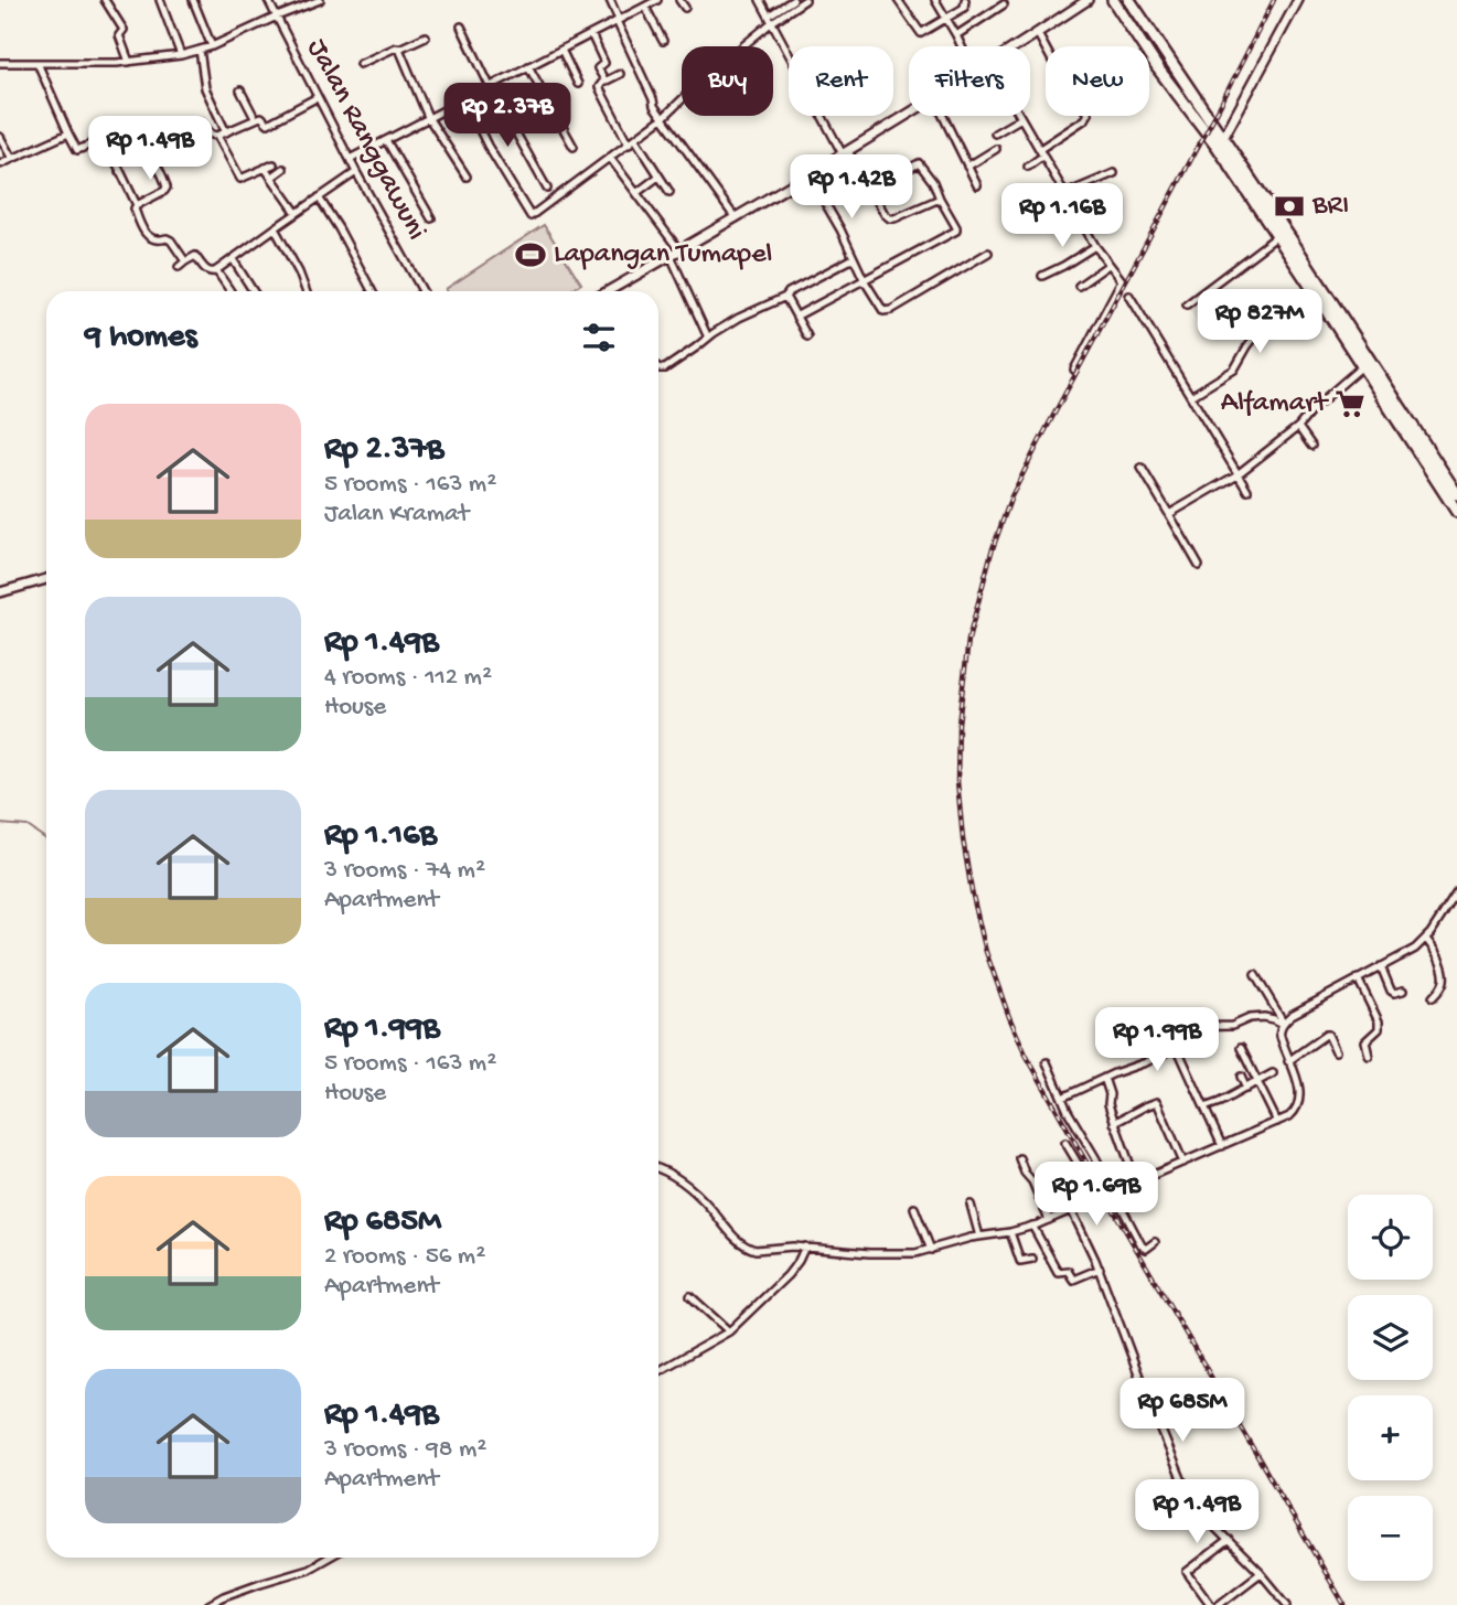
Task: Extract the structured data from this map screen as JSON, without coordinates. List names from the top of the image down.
{
  "streets": {
    "street": ["Jalan Ranggawuni"]
  },
  "places": {
    "bank": ["BRI"],
    "sports": ["Lapangan Tumapel"],
    "supermarket": ["Alfamart"]
  },
  "page": {
    "chip": [
      "Buy",
      "Rent",
      "Filters",
      "New"
    ],
    "price": [
      "Rp 2.37B",
      "Rp 1.49B",
      "Rp 1.42B",
      "Rp 1.16B",
      "Rp 827M",
      "Rp 1.99B",
      "Rp 1.69B",
      "Rp 685M",
      "Rp 1.49B"
    ],
    "heading": "9 homes",
    "list": [
      {
        "name": "Rp 2.37B",
        "note": "5 rooms · 163 m² · Jalan Kramat"
      },
      {
        "name": "Rp 1.49B",
        "note": "4 rooms · 112 m² · House"
      },
      {
        "name": "Rp 1.16B",
        "note": "3 rooms · 74 m² · Apartment"
      },
      {
        "name": "Rp 1.99B",
        "note": "5 rooms · 163 m² · House"
      },
      {
        "name": "Rp 685M",
        "note": "2 rooms · 56 m² · Apartment"
      },
      {
        "name": "Rp 1.49B",
        "note": "3 rooms · 98 m² · Apartment"
      }
    ],
    "map_buttons": ["+", "−"]
  }
}
